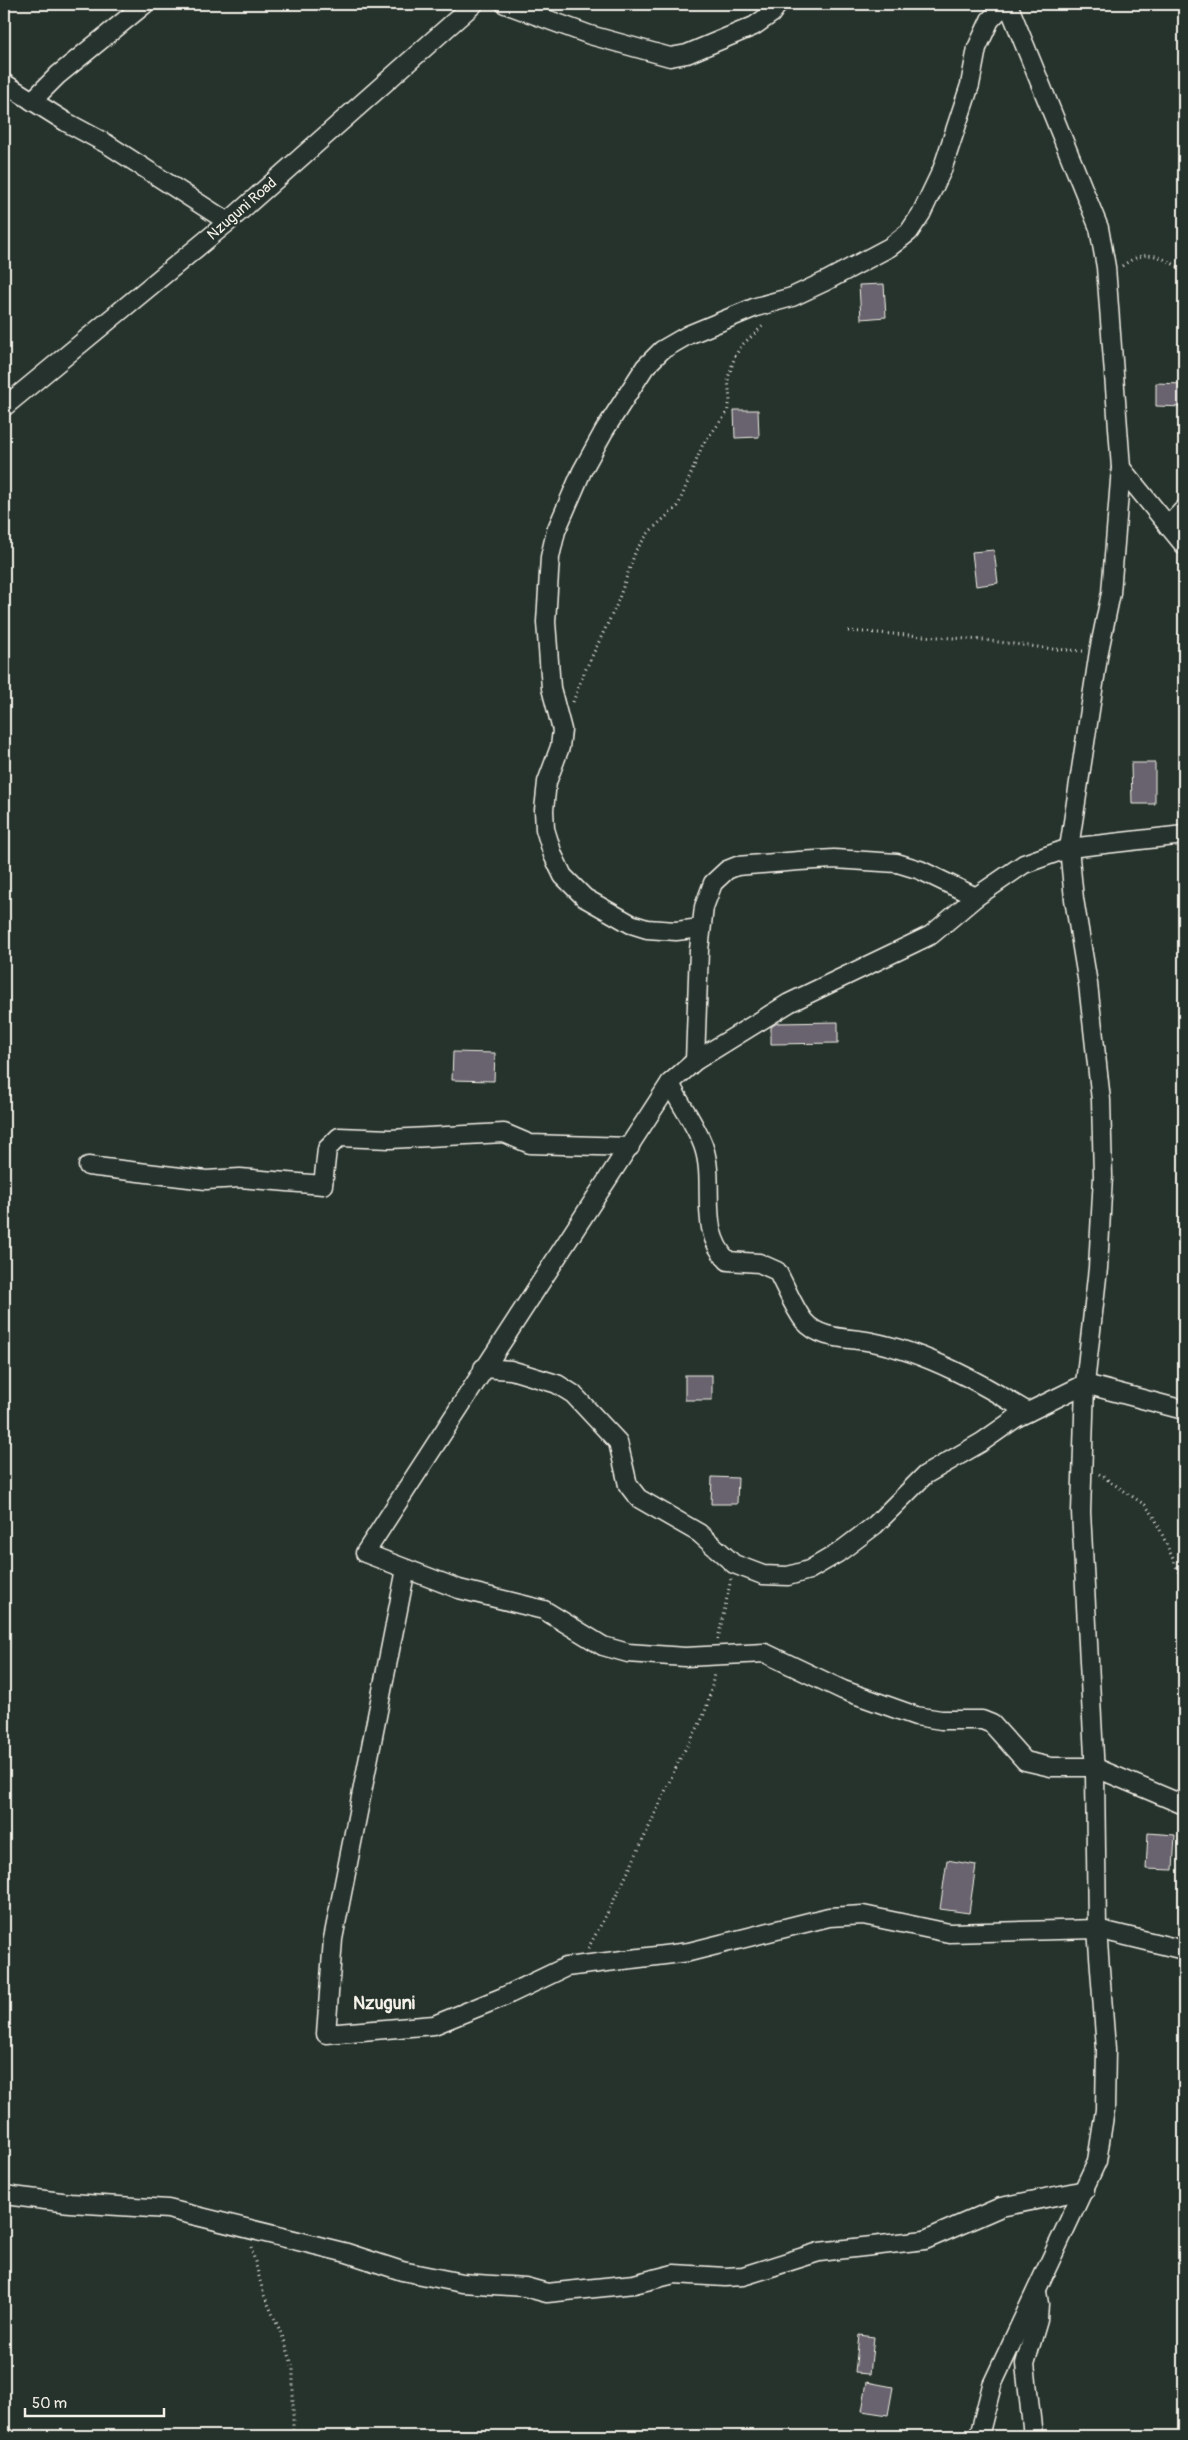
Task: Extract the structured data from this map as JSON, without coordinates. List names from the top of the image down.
{
  "streets": {
    "street": ["Nzuguni Road"]
  },
  "districts": ["Nzuguni"],
  "scale_bar": "50 m"
}
